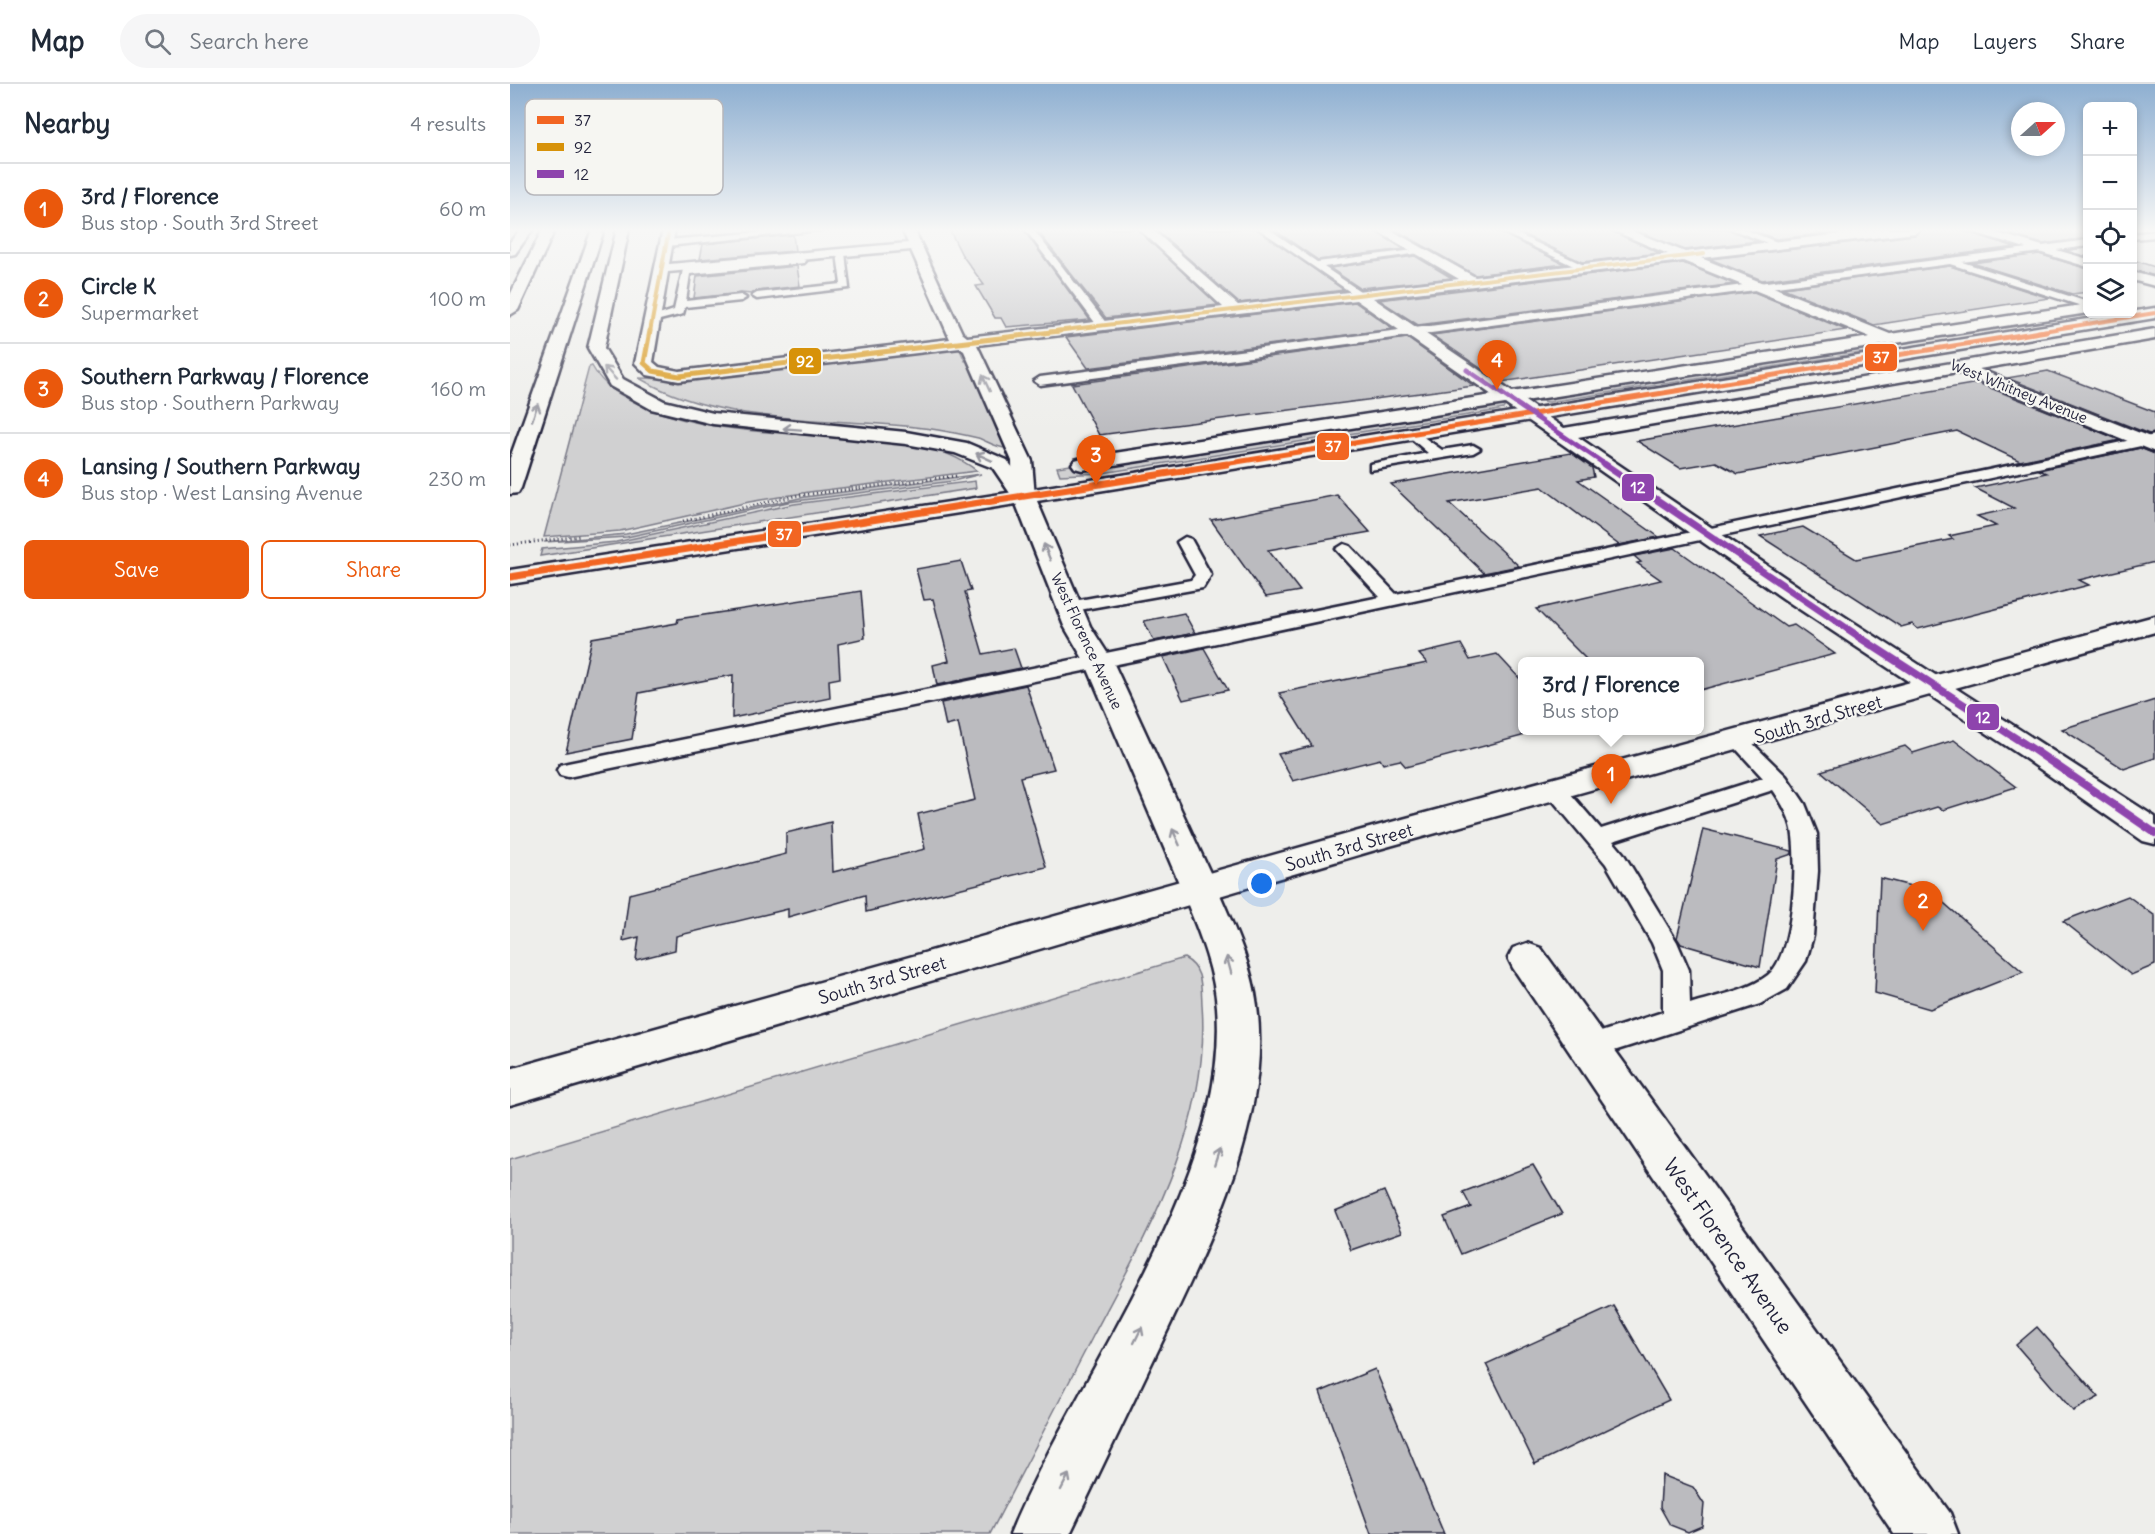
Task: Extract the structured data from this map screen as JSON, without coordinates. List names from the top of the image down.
{
  "streets": {
    "main road": ["West Whitney Avenue", "West Florence Avenue", "South 3rd Street"]
  },
  "crossings": [
    ["West Florence Avenue", "South 3rd Street"]
  ],
  "one_way": ["West Florence Avenue"],
  "lines": ["transit line 92", "transit line 37", "transit line 12"],
  "legend": ["37", "92", "12"],
  "north": "right",
  "page": {
    "header": "Map",
    "search": "Search here",
    "nav": ["Map", "Layers", "Share"],
    "heading": ["Nearby", "4 results"],
    "map_buttons": ["+", "−"],
    "list": [
      {
        "mark": "1",
        "name": "3rd / Florence",
        "note": "Bus stop · South 3rd Street",
        "value": "60 m"
      },
      {
        "mark": "2",
        "name": "Circle K",
        "note": "Supermarket",
        "value": "100 m"
      },
      {
        "mark": "3",
        "name": "Southern Parkway / Florence",
        "note": "Bus stop · Southern Parkway",
        "value": "160 m"
      },
      {
        "mark": "4",
        "name": "Lansing / Southern Parkway",
        "note": "Bus stop · West Lansing Avenue",
        "value": "230 m"
      }
    ],
    "pins": [
      "4",
      "3",
      "1",
      "2"
    ],
    "buttons": ["Save", "Share"],
    "popup": ["3rd / Florence", "Bus stop"]
  }
}
